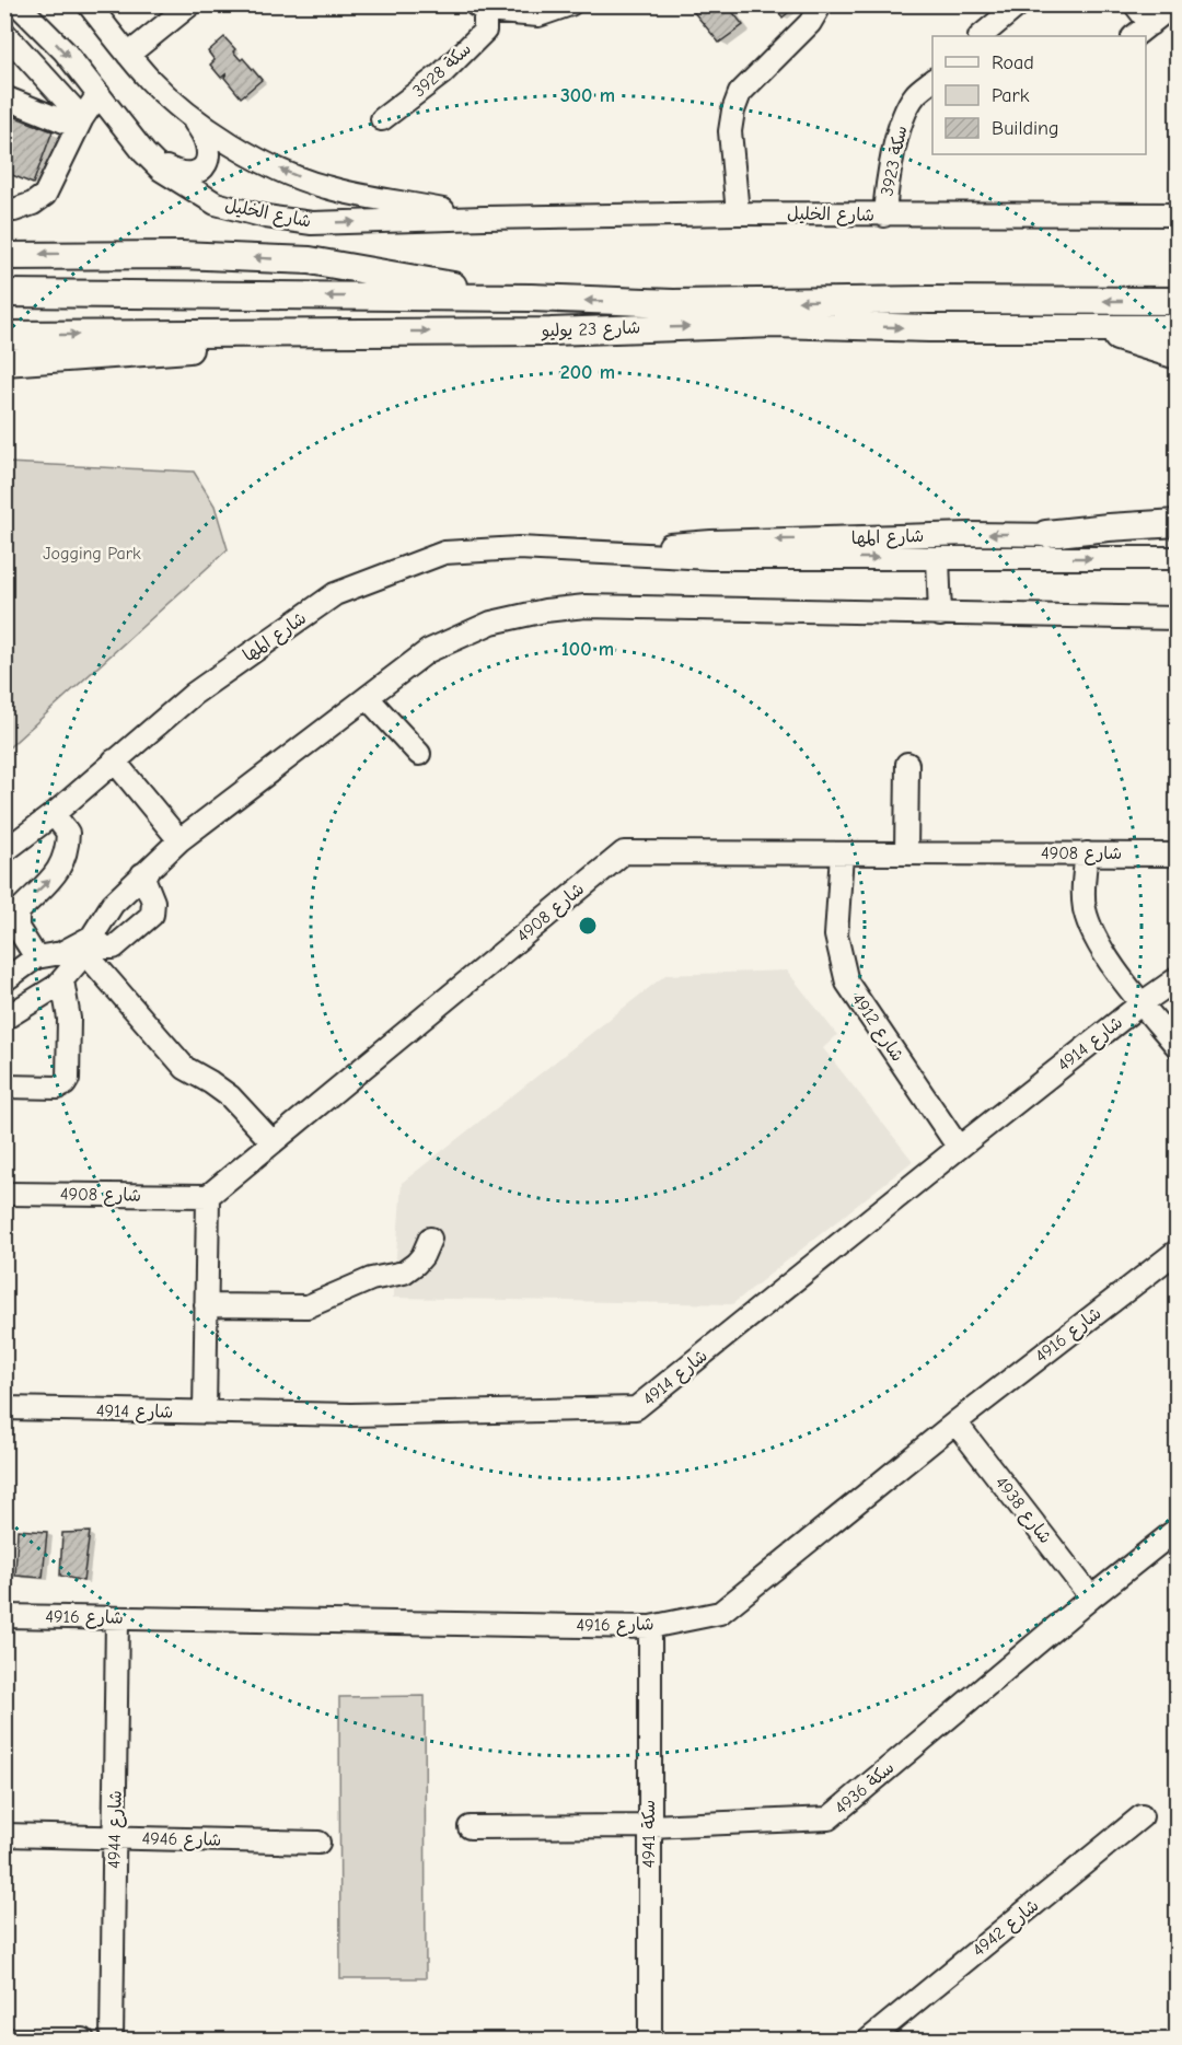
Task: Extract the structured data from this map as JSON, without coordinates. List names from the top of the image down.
{
  "streets": {
    "main road": ["شارع 23 يوليو"],
    "street": [
      "سكة 3928",
      "سكة 3923",
      "شارع الخليل",
      "شارع المها",
      "4908 شارع",
      "4912 شارع",
      "4914 شارع",
      "4916 شارع",
      "شارع 4938",
      "سكة 4936",
      "4944 شارع",
      "سكة 4941",
      "4946 شارع",
      "4942 شارع"
    ]
  },
  "crossings": [
    ["سكة 3923", "شارع الخليل"],
    ["4908 شارع", "4912 شارع"],
    ["4912 شارع", "4914 شارع"],
    ["4916 شارع", "شارع 4938"],
    ["4916 شارع", "4944 شارع"],
    ["4916 شارع", "سكة 4941"],
    ["شارع 4938", "سكة 4936"],
    ["سكة 4936", "سكة 4941"],
    ["4944 شارع", "4946 شارع"]
  ],
  "parks": ["Jogging Park"],
  "legend": ["Road", "Park", "Building"],
  "rings": ["300 m", "200 m", "100 m"]
}
